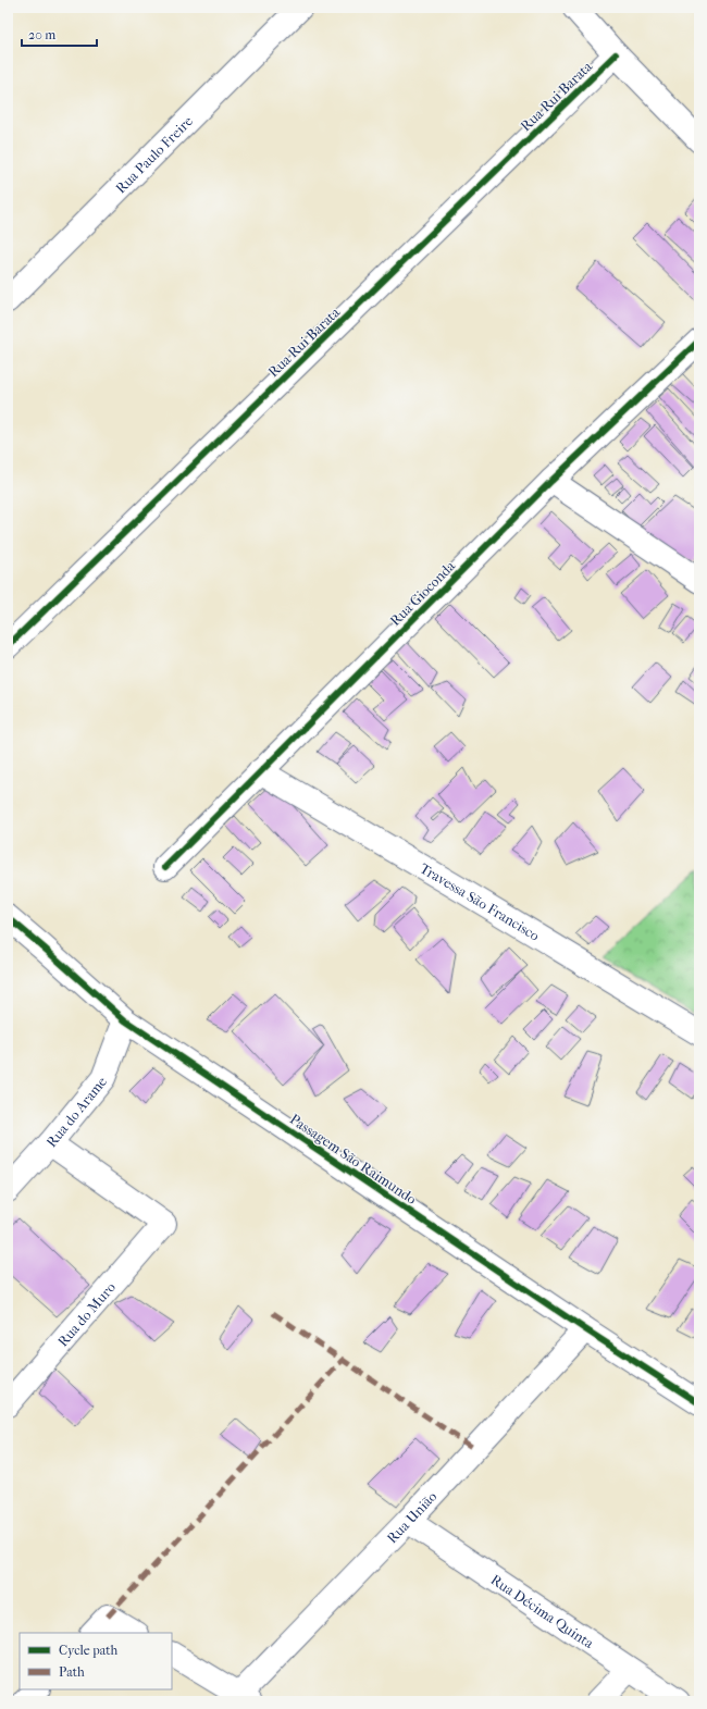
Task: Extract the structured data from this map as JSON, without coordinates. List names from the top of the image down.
{
  "streets": {
    "street": [
      "Rua Rui Barata",
      "Rua Paulo Freire",
      "Rua Gioconda",
      "Travessa São Francisco",
      "Rua do Arame",
      "Passagem São Raimundo",
      "Rua do Muro",
      "Rua União",
      "Rua Décima Quinta"
    ]
  },
  "crossings": [
    ["Rua Gioconda", "Travessa São Francisco"],
    ["Rua do Arame", "Passagem São Raimundo"],
    ["Rua do Arame", "Rua do Muro"],
    ["Passagem São Raimundo", "Rua União"],
    ["Rua União", "Rua Décima Quinta"]
  ],
  "legend": ["Cycle path", "Path"],
  "scale_bar": "20 m"
}
